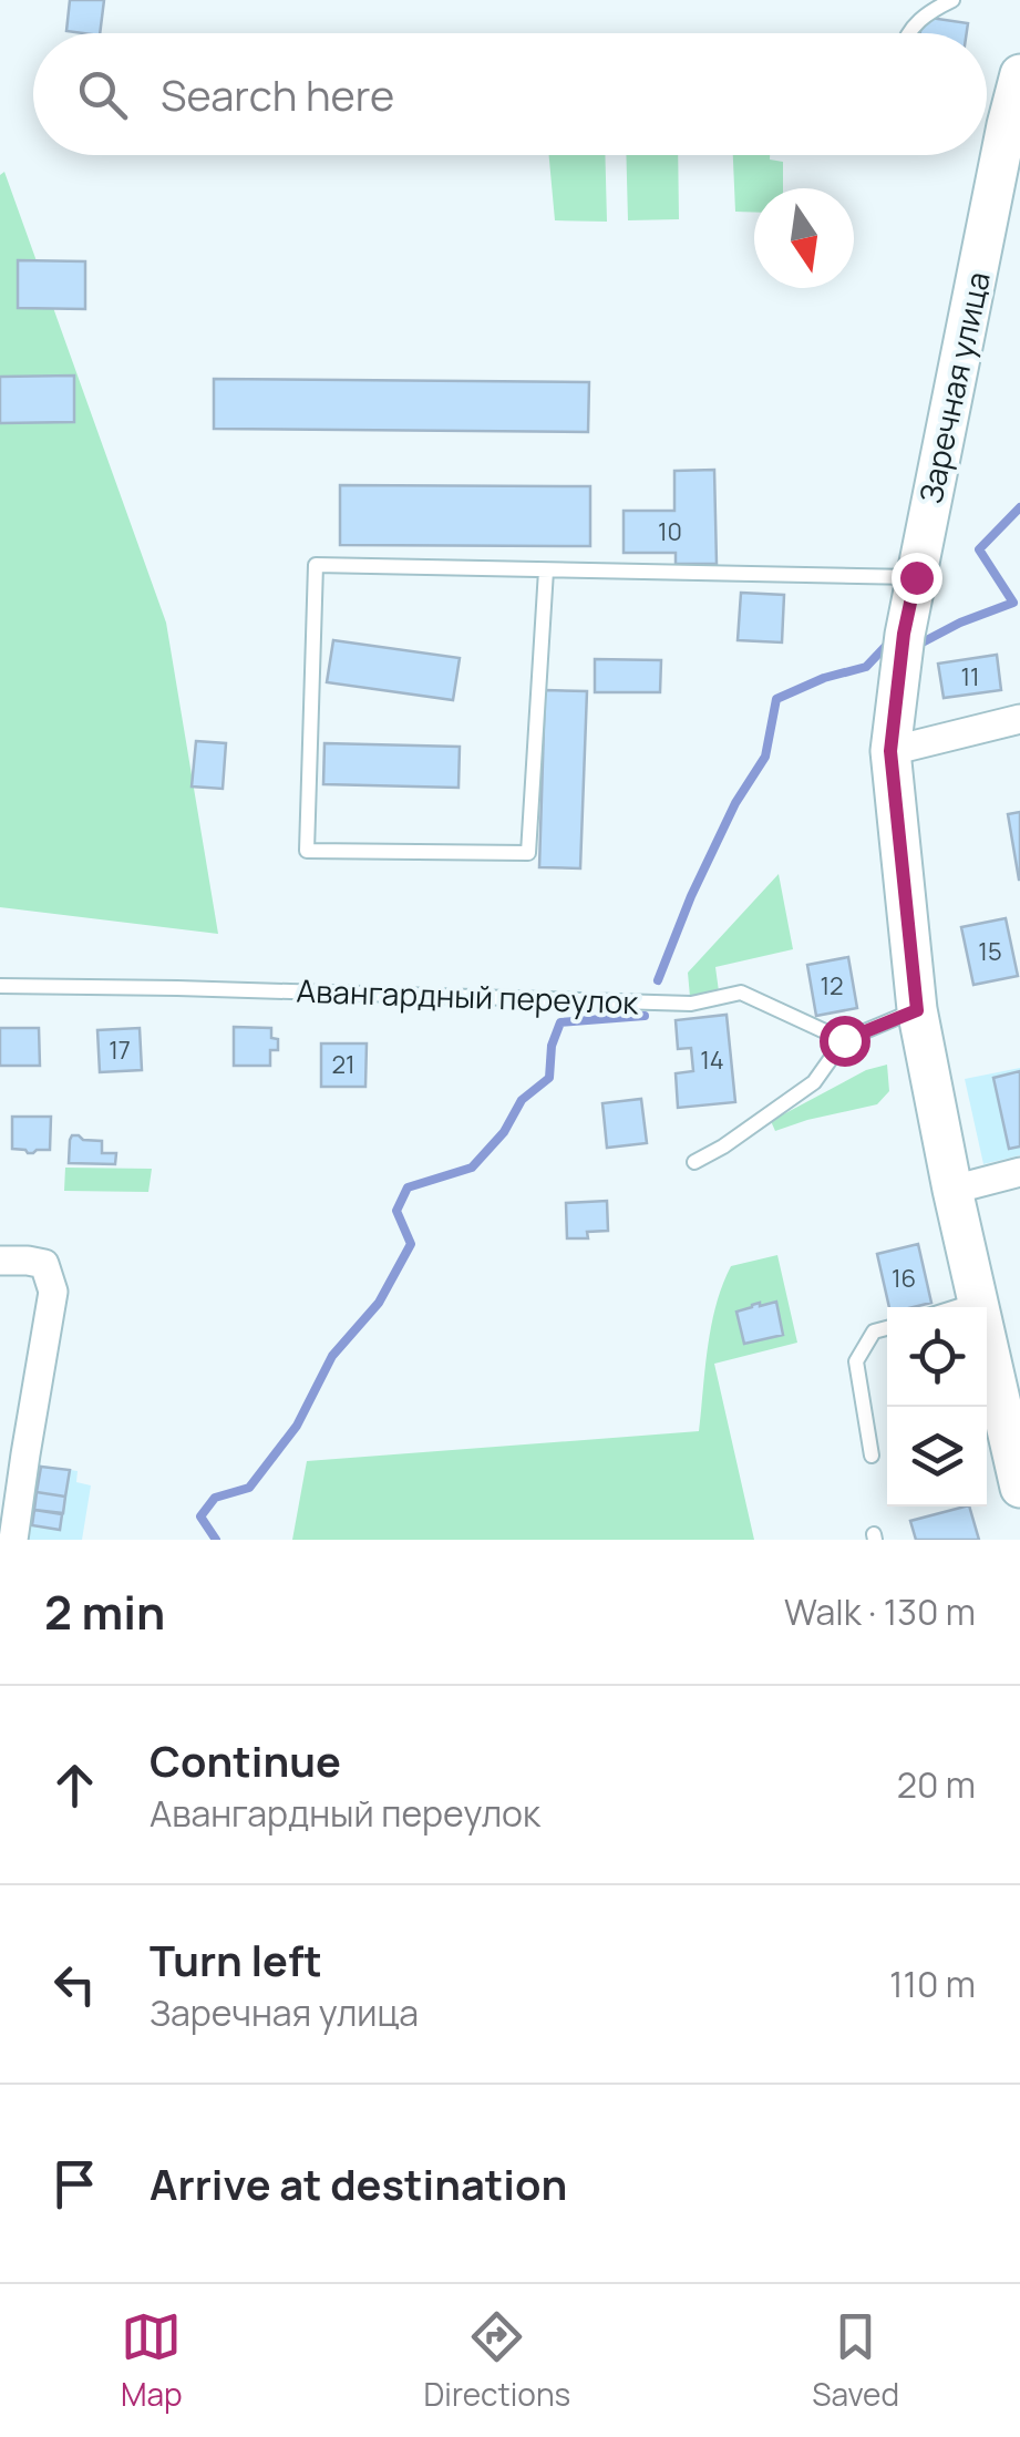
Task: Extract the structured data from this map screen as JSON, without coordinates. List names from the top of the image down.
{
  "streets": {
    "main road": ["Заречная улица"],
    "lane": ["Авангардный переулок"]
  },
  "house_numbers": [
    "10",
    "11",
    "15",
    "12",
    "17",
    "14",
    "21",
    "16"
  ],
  "north": "bottom",
  "page": {
    "search": "Search here",
    "heading": ["2 min", "Walk · 130 m"],
    "list": [
      ["Continue", "Авангардный переулок", "20 m"],
      ["Turn left", "Заречная улица", "110 m"],
      "Arrive at destination"
    ],
    "nav": ["Map", "Directions", "Saved"]
  }
}
